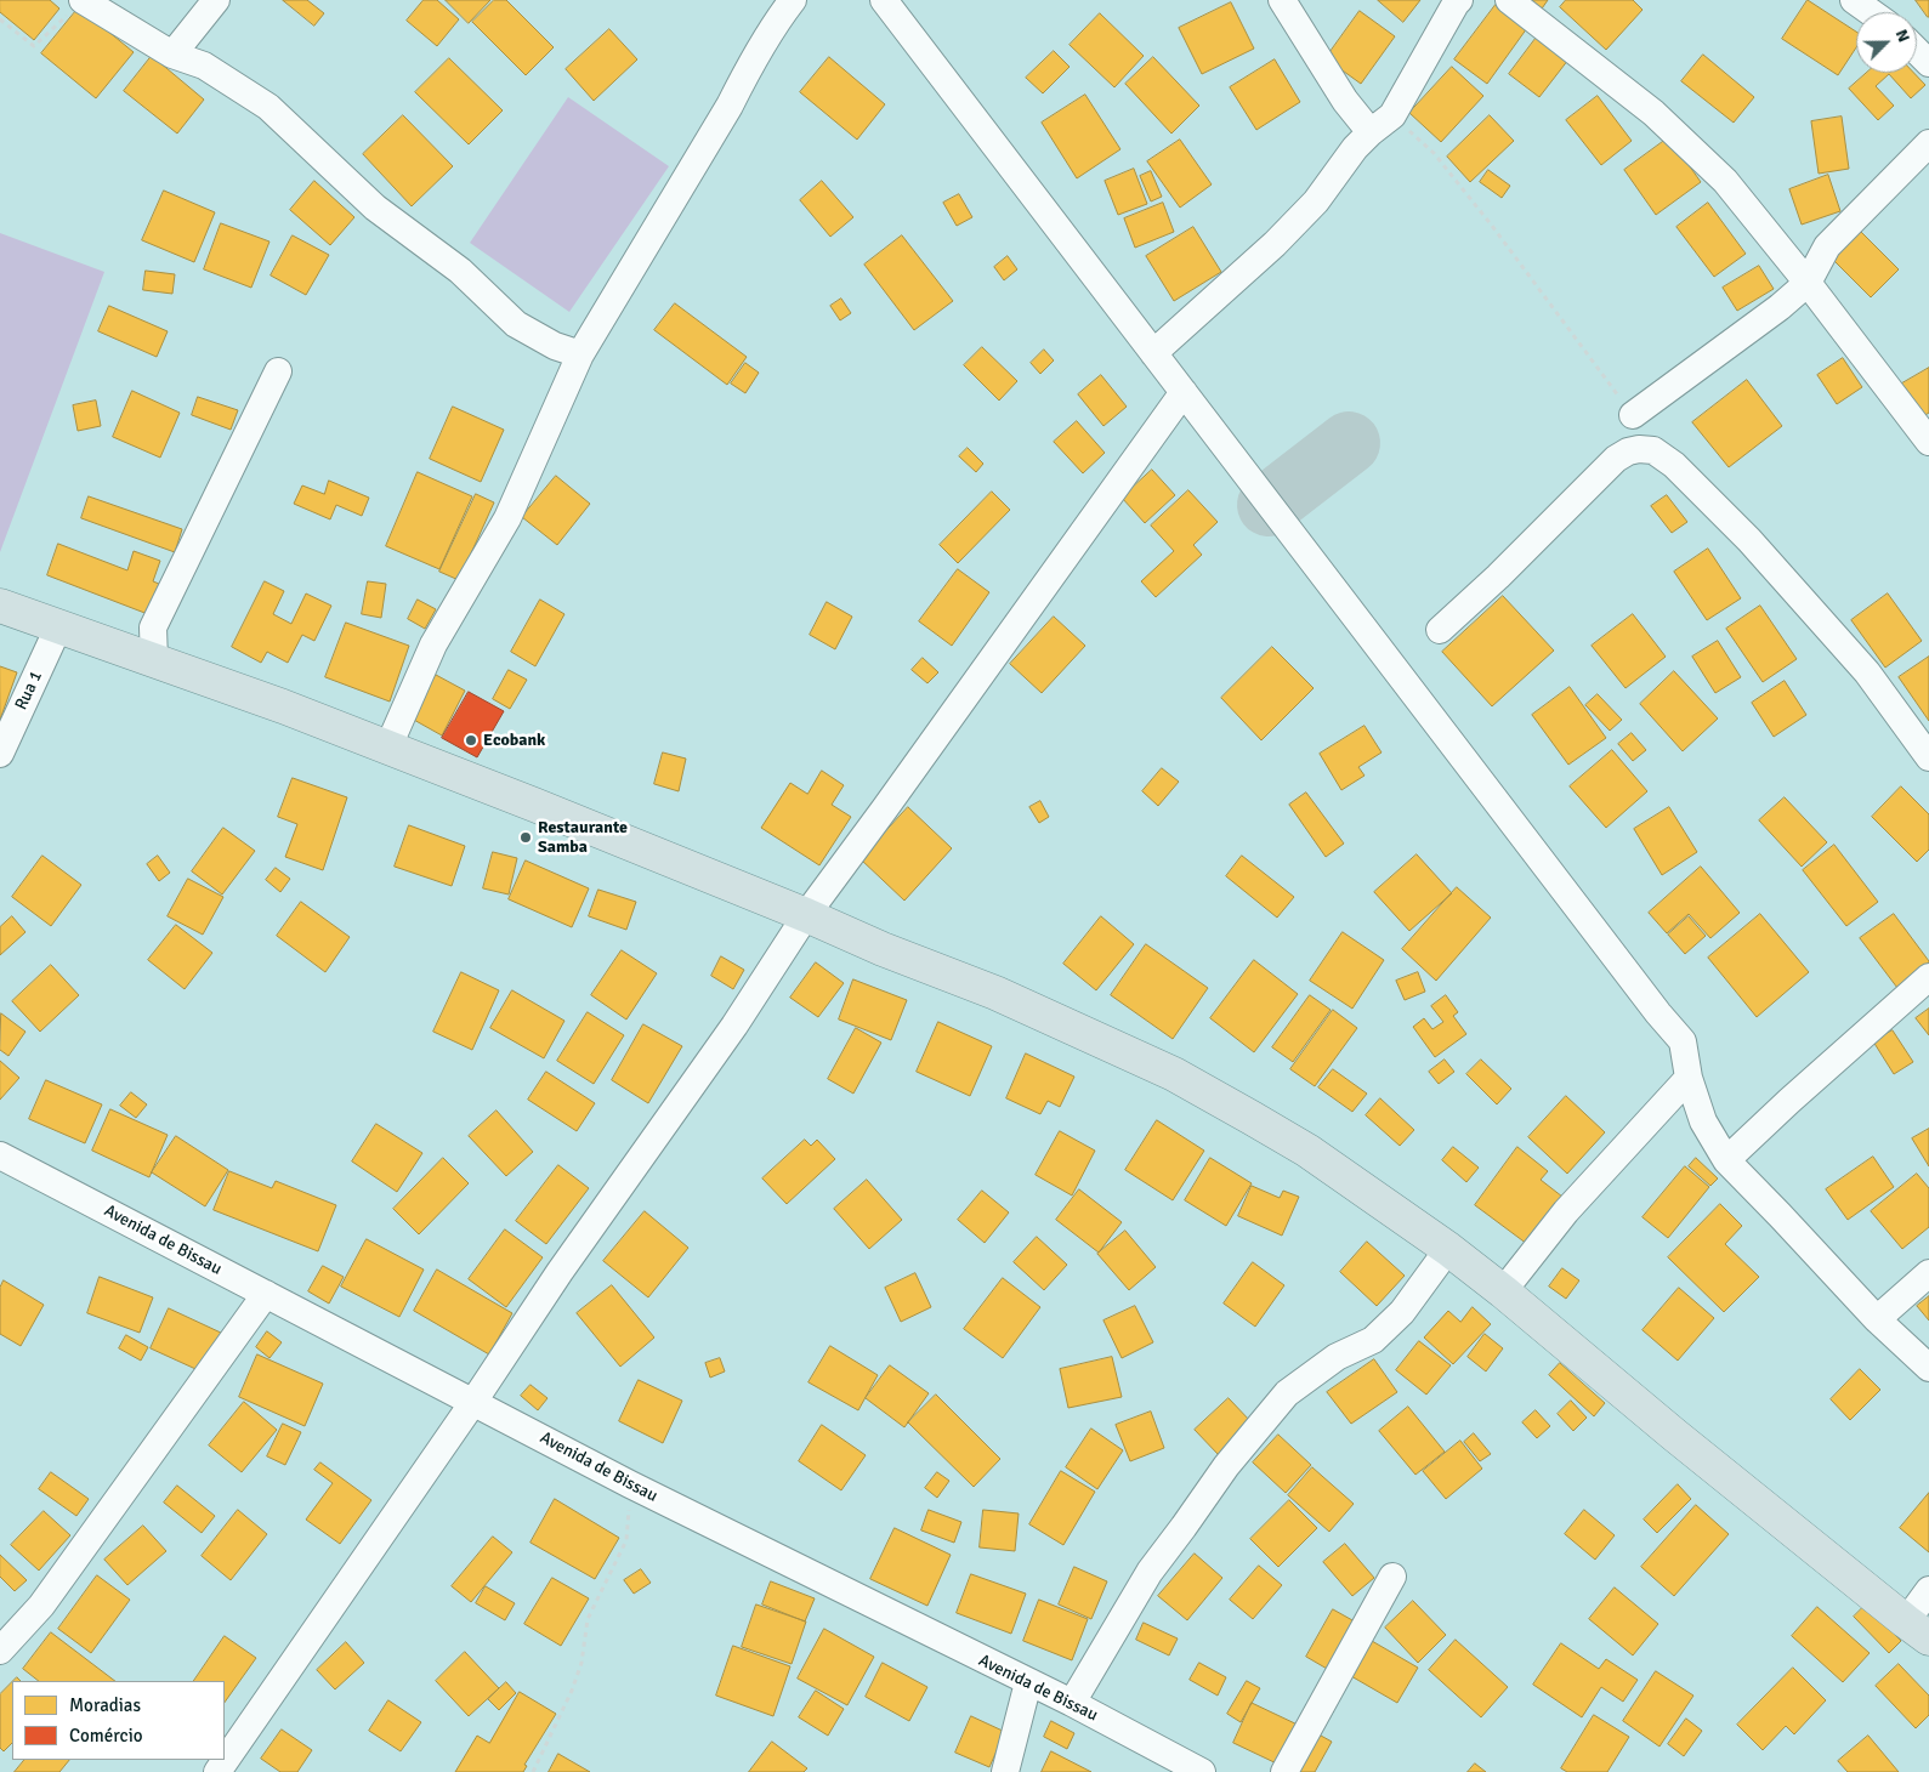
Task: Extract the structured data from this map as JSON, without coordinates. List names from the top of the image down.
{
  "streets": {
    "street": ["Rua 1", "Avenida de Bissau"]
  },
  "places": ["Ecobank", "Restaurante Samba"],
  "legend": ["Moradias", "Comércio"],
  "north": "top right"
}
